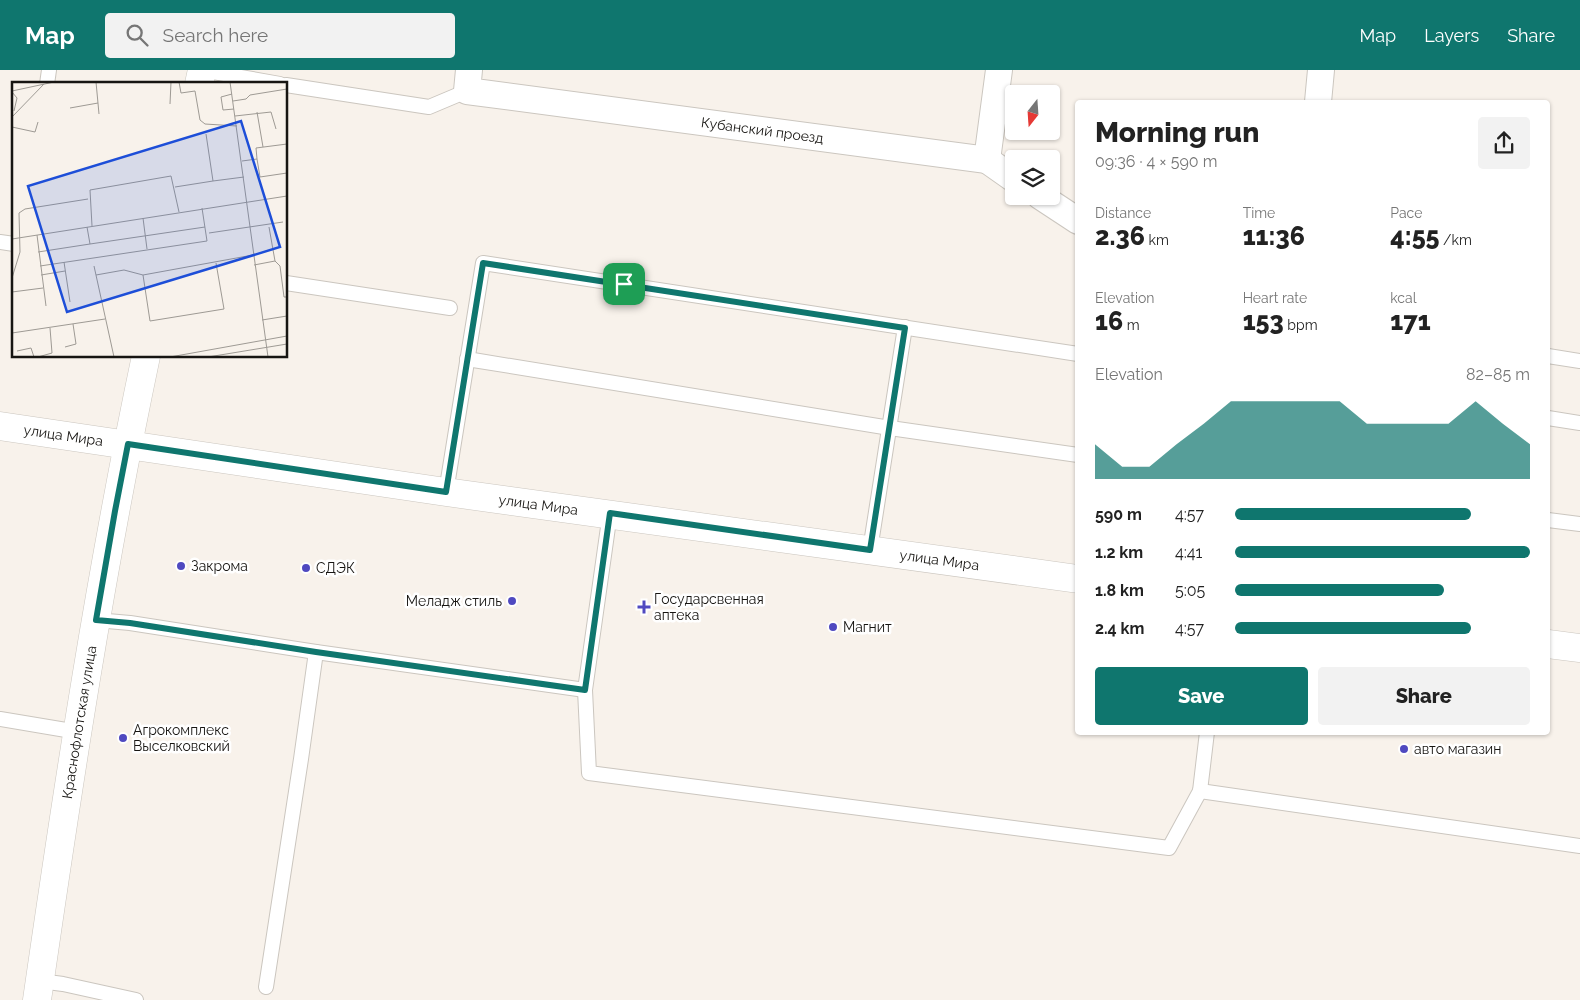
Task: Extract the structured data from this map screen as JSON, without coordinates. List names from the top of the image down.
{
  "streets": {
    "main road": ["улица Мира", "Краснофлотская улица"],
    "street": ["Кубанский проезд"]
  },
  "crossings": [
    ["улица Мира", "Краснофлотская улица"]
  ],
  "places": {
    "other": [
      "Закрома",
      "СДЭК",
      "Меладж стиль",
      "Магнит",
      "Агрокомплекс Выселковский",
      "авто магазин"
    ],
    "health": ["Государсвенная аптека"]
  },
  "north": "bottom",
  "page": {
    "header": "Map",
    "search": "Search here",
    "nav": ["Map", "Layers", "Share"],
    "heading": ["Morning run", "09:36 · 4 × 590 m"],
    "stats": [
      ["Distance", "2.36 km"],
      ["Time", "11:36"],
      ["Pace", "4:55 /km"],
      ["Elevation", "16 m"],
      ["Heart rate", "153 bpm"],
      ["kcal", "171"]
    ],
    "chart": ["Elevation", "82–85 m"],
    "list": [
      {
        "name": "590 m",
        "note": "4:57"
      },
      {
        "name": "1.2 km",
        "note": "4:41"
      },
      {
        "name": "1.8 km",
        "note": "5:05"
      },
      {
        "name": "2.4 km",
        "note": "4:57"
      }
    ],
    "buttons": ["Save", "Share"]
  }
}
